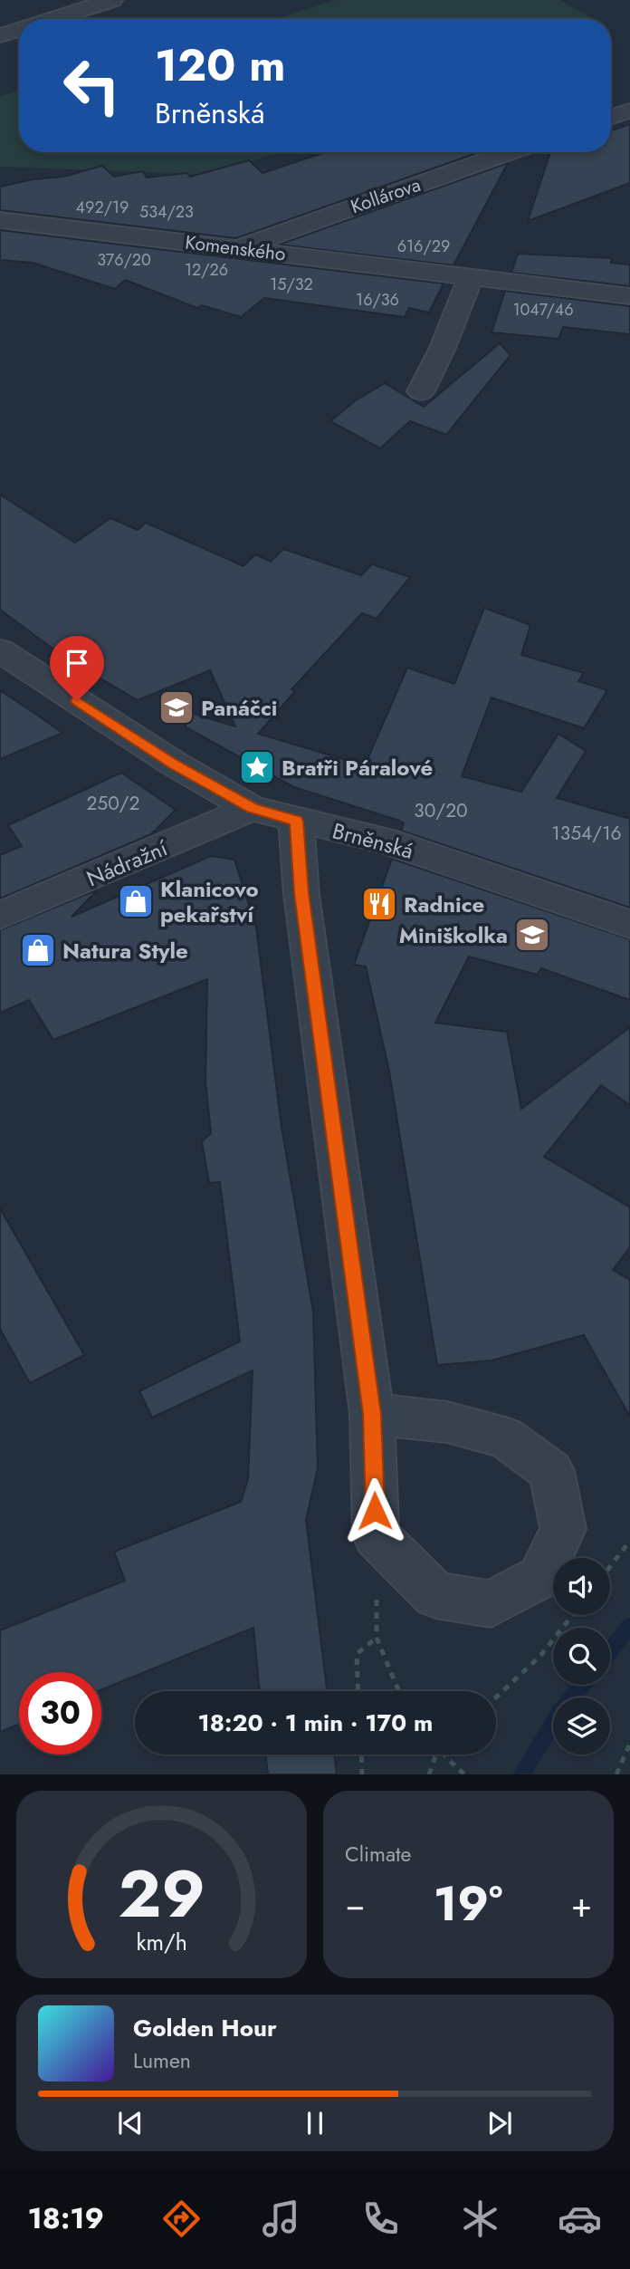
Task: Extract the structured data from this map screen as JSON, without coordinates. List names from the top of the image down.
{
  "streets": {
    "street": [
      "Kollárova",
      "Komenského",
      "Brněnská",
      "Nádražní"
    ]
  },
  "crossings": [
    ["Kollárova", "Komenského"],
    ["Brněnská", "Nádražní"]
  ],
  "places": {
    "school or university": ["Panáčci", "Miniškolka"],
    "place": ["Bratři Páralové"],
    "shop": ["Klanicovo pekařství", "Natura Style"],
    "restaurant": ["Radnice"]
  },
  "house_numbers": [
    "492/19",
    "534/23",
    "616/29",
    "376/20",
    "12/26",
    "15/32",
    "16/36",
    "1047/46",
    "250/2",
    "30/20",
    "1354/16"
  ],
  "page": {
    "turn": ["120 m", "Brněnská"],
    "limit": "30",
    "trip": "18:20 · 1 min · 170 m",
    "tile": "Climate",
    "heat": ["−", "19°", "+"],
    "song": ["Golden Hour", "Lumen"],
    "tabs": "18:19",
    "gauge": ["29", "km/h"]
  }
}
